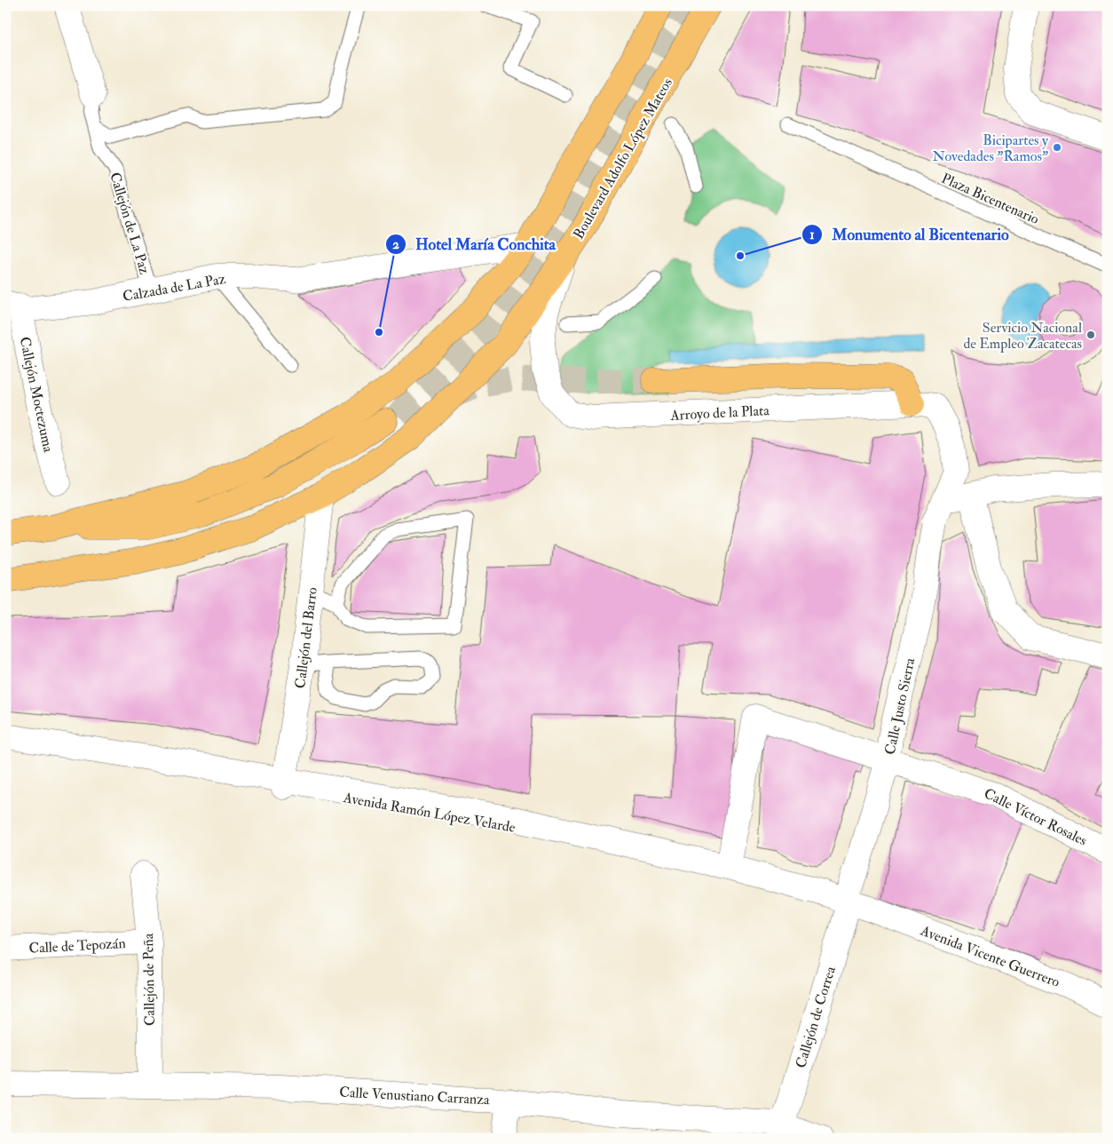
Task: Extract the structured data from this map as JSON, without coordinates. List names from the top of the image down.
{
  "streets": {
    "main road": ["Boulevard Adolfo López Mateos"],
    "street": [
      "Callejón de La Paz",
      "Calzada de La Paz",
      "Callejón Moctezuma",
      "Arroyo de la Plata",
      "Callejón del Barro",
      "Calle Justo Sierra",
      "Avenida Ramón López Velarde",
      "Calle Víctor Rosales",
      "Calle de Tepozán",
      "Avenida Vicente Guerrero",
      "Callejón de Peña",
      "Callejón de Correa",
      "Calle Venustiano Carranza"
    ],
    "lane": ["Plaza Bicentenario"]
  },
  "crossings": [
    ["Boulevard Adolfo López Mateos", "Arroyo de la Plata"],
    ["Boulevard Adolfo López Mateos", "Callejón del Barro"],
    ["Callejón de La Paz", "Calzada de La Paz"],
    ["Calzada de La Paz", "Callejón Moctezuma"],
    ["Arroyo de la Plata", "Calle Justo Sierra"],
    ["Callejón del Barro", "Avenida Ramón López Velarde"],
    ["Calle Justo Sierra", "Avenida Ramón López Velarde"],
    ["Calle Justo Sierra", "Calle Víctor Rosales"],
    ["Calle Justo Sierra", "Avenida Vicente Guerrero"],
    ["Calle Justo Sierra", "Callejón de Correa"],
    ["Avenida Ramón López Velarde", "Calle Víctor Rosales"],
    ["Avenida Ramón López Velarde", "Avenida Vicente Guerrero"],
    ["Avenida Ramón López Velarde", "Callejón de Correa"],
    ["Calle de Tepozán", "Callejón de Peña"],
    ["Avenida Vicente Guerrero", "Callejón de Correa"],
    ["Callejón de Peña", "Calle Venustiano Carranza"],
    ["Callejón de Correa", "Calle Venustiano Carranza"]
  ],
  "places": [
    "Bicipartes y Novedades \"Ramos\"",
    "Monumento al Bicentenario",
    "Hotel María Conchita",
    "Servicio Nacional de Empleo Zacatecas"
  ]
}
